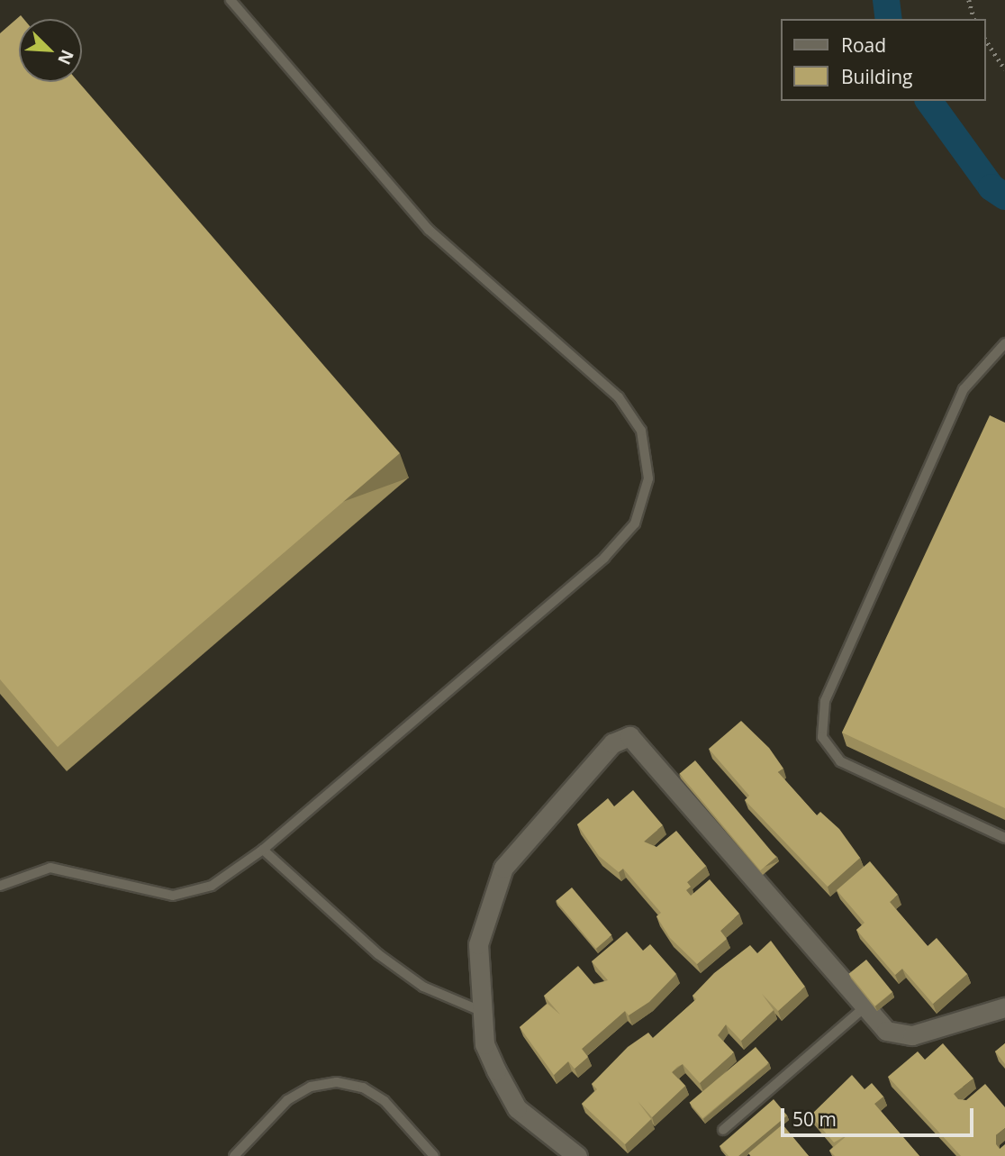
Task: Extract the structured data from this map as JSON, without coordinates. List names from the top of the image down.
{
  "legend": ["Road", "Building"],
  "scale_bar": "50 m",
  "north": "bottom right"
}
